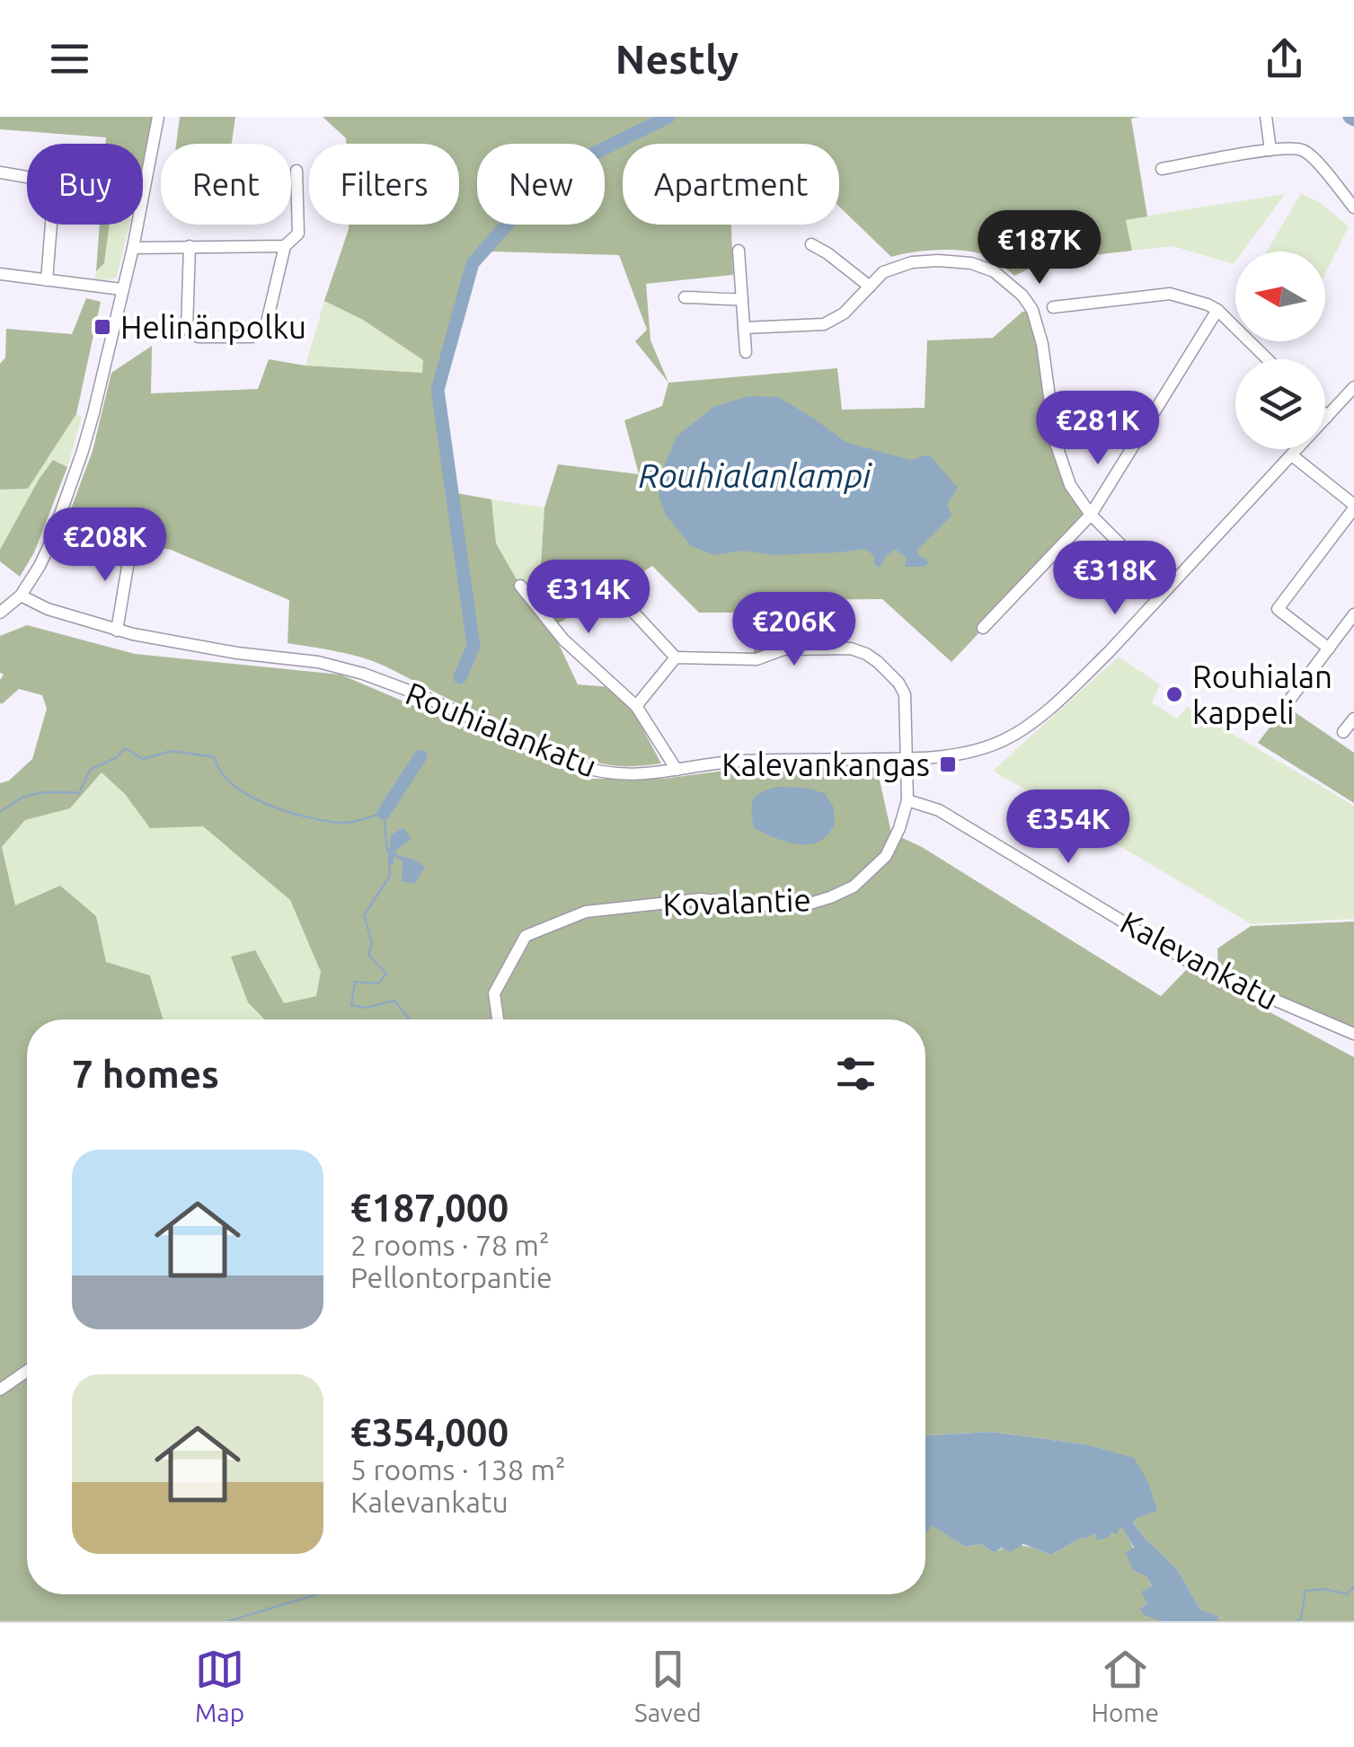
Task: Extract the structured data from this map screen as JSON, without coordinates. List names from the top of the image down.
{
  "streets": {
    "street": ["Rouhialankatu", "Kovalantie", "Kalevankatu"]
  },
  "crossings": [
    ["Rouhialankatu", "Kovalantie"],
    ["Kovalantie", "Kalevankatu"]
  ],
  "water": ["Rouhialanlampi"],
  "places": {
    "transit": ["Helinänpolku", "Kalevankangas"],
    "other": ["Rouhialan kappeli"]
  },
  "north": "left",
  "page": {
    "header": "Nestly",
    "chip": [
      "Buy",
      "Rent",
      "Filters",
      "New",
      "Apartment"
    ],
    "price": [
      "€187K",
      "€281K",
      "€208K",
      "€318K",
      "€314K",
      "€206K",
      "€354K"
    ],
    "heading": "7 homes",
    "list": [
      {
        "name": "€187,000",
        "note": "2 rooms · 78 m² · Pellontorpantie"
      },
      {
        "name": "€354,000",
        "note": "5 rooms · 138 m² · Kalevankatu"
      }
    ],
    "tabs": ["Map", "Saved", "Home"]
  }
}
